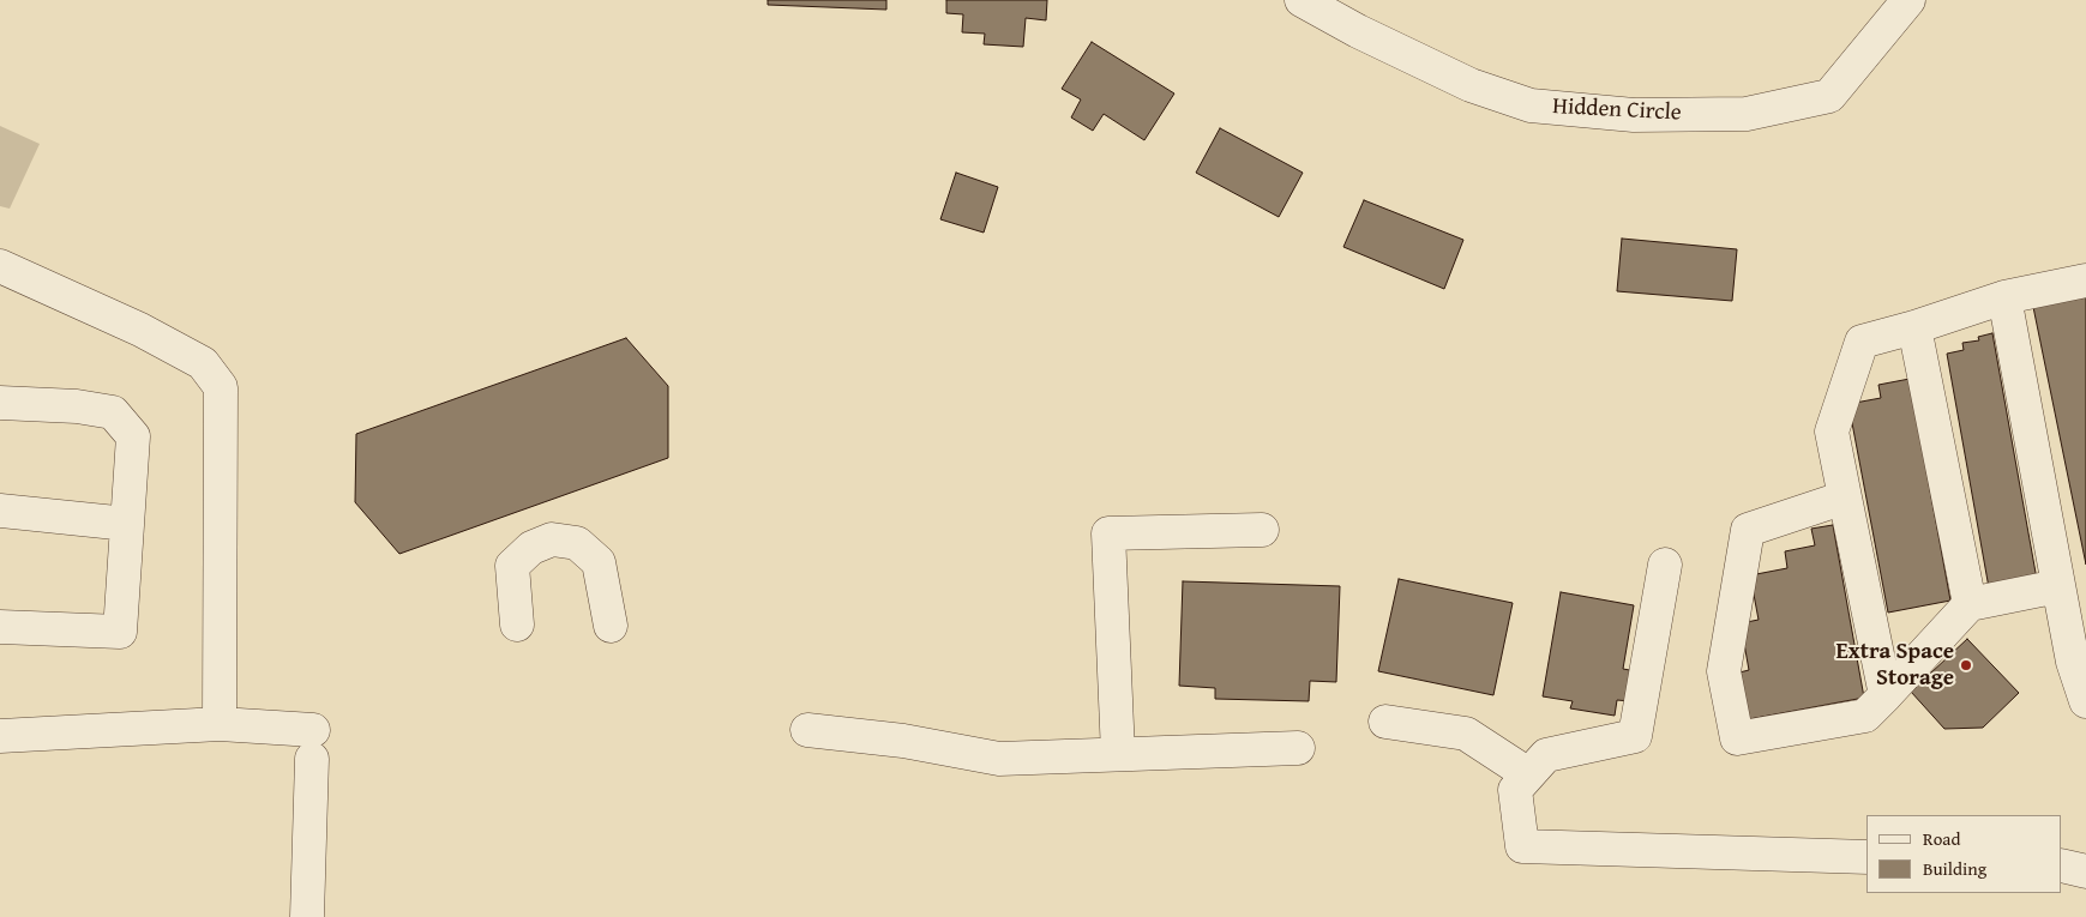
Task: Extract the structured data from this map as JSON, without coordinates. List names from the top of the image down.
{
  "streets": {
    "street": ["Hidden Circle"]
  },
  "places": ["Extra Space Storage"],
  "legend": ["Road", "Building"]
}
